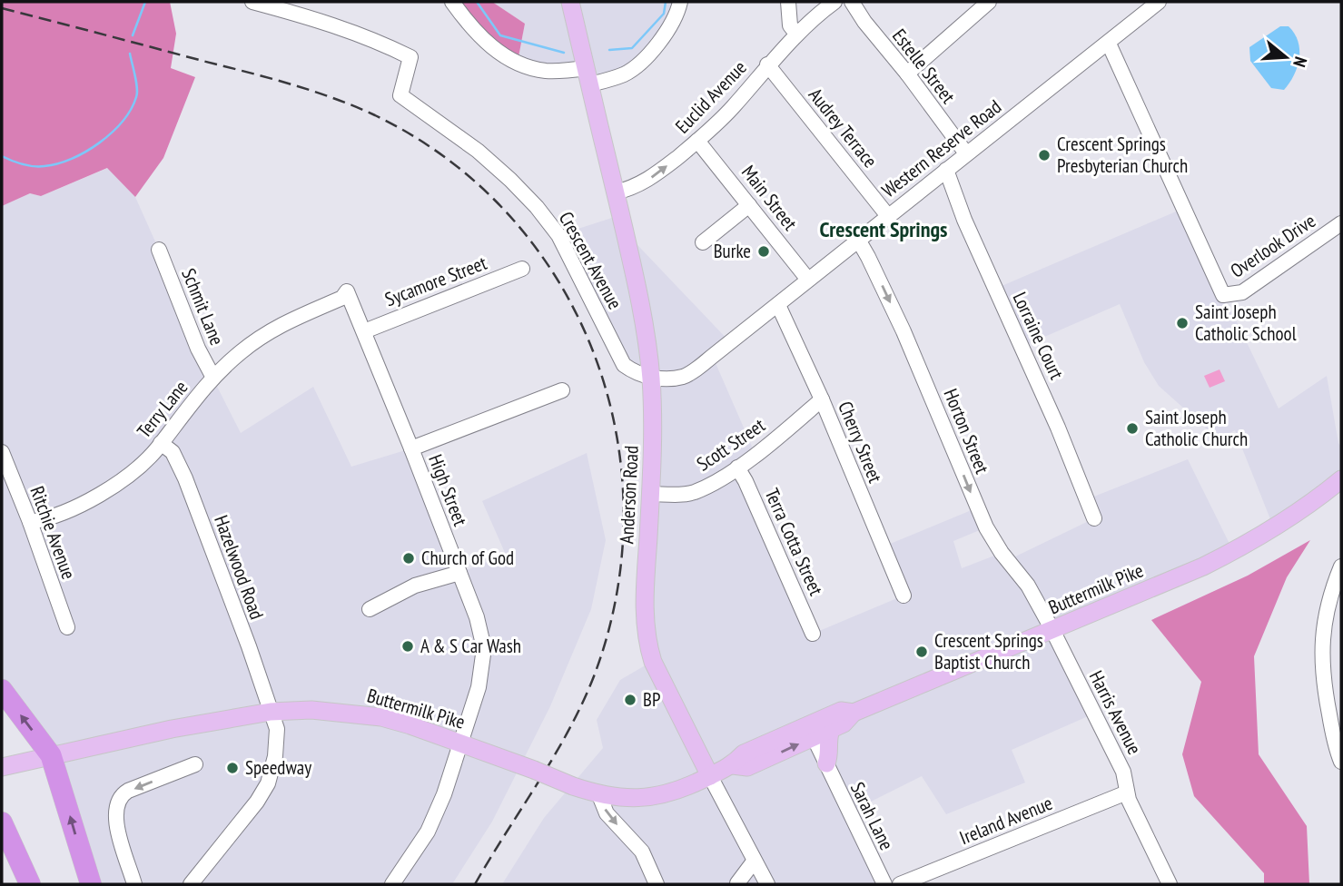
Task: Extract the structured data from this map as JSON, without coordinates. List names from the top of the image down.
{
  "streets": {
    "main road": ["Anderson Road", "Buttermilk Pike"],
    "street": [
      "Estelle Street",
      "Euclid Avenue",
      "Audrey Terrace",
      "Western Reserve Road",
      "Main Street",
      "Overlook Drive",
      "Crescent Avenue",
      "Sycamore Street",
      "Schmit Lane",
      "Lorraine Court",
      "Terry Lane",
      "Horton Street",
      "Cherry Street",
      "Scott Street",
      "High Street",
      "Ritchie Avenue",
      "Terra Cotta Street",
      "Hazelwood Road",
      "Harris Avenue",
      "Sarah Lane",
      "Ireland Avenue"
    ]
  },
  "crossings": [
    ["Estelle Street", "Western Reserve Road"],
    ["Euclid Avenue", "Audrey Terrace"],
    ["Euclid Avenue", "Main Street"],
    ["Euclid Avenue", "Anderson Road"],
    ["Audrey Terrace", "Western Reserve Road"],
    ["Western Reserve Road", "Main Street"],
    ["Western Reserve Road", "Overlook Drive"],
    ["Western Reserve Road", "Crescent Avenue"],
    ["Western Reserve Road", "Lorraine Court"],
    ["Western Reserve Road", "Horton Street"],
    ["Western Reserve Road", "Cherry Street"],
    ["Western Reserve Road", "Anderson Road"],
    ["Crescent Avenue", "Anderson Road"],
    ["Sycamore Street", "High Street"],
    ["Schmit Lane", "Terry Lane"],
    ["Terry Lane", "High Street"],
    ["Terry Lane", "Ritchie Avenue"],
    ["Terry Lane", "Hazelwood Road"],
    ["Horton Street", "Buttermilk Pike"],
    ["Horton Street", "Harris Avenue"],
    ["Cherry Street", "Scott Street"],
    ["Scott Street", "Anderson Road"],
    ["Scott Street", "Terra Cotta Street"],
    ["High Street", "Buttermilk Pike"],
    ["Anderson Road", "Buttermilk Pike"],
    ["Hazelwood Road", "Buttermilk Pike"],
    ["Buttermilk Pike", "Harris Avenue"],
    ["Buttermilk Pike", "Sarah Lane"],
    ["Harris Avenue", "Ireland Avenue"]
  ],
  "one_way": ["Horton Street"],
  "districts": ["Crescent Springs"],
  "places": [
    "Crescent Springs Presbyterian Church",
    "Burke",
    "Saint Joseph Catholic School",
    "Saint Joseph Catholic Church",
    "Church of God",
    "A & S Car Wash",
    "Crescent Springs Baptist Church",
    "BP",
    "Speedway"
  ],
  "north": "right"
}
